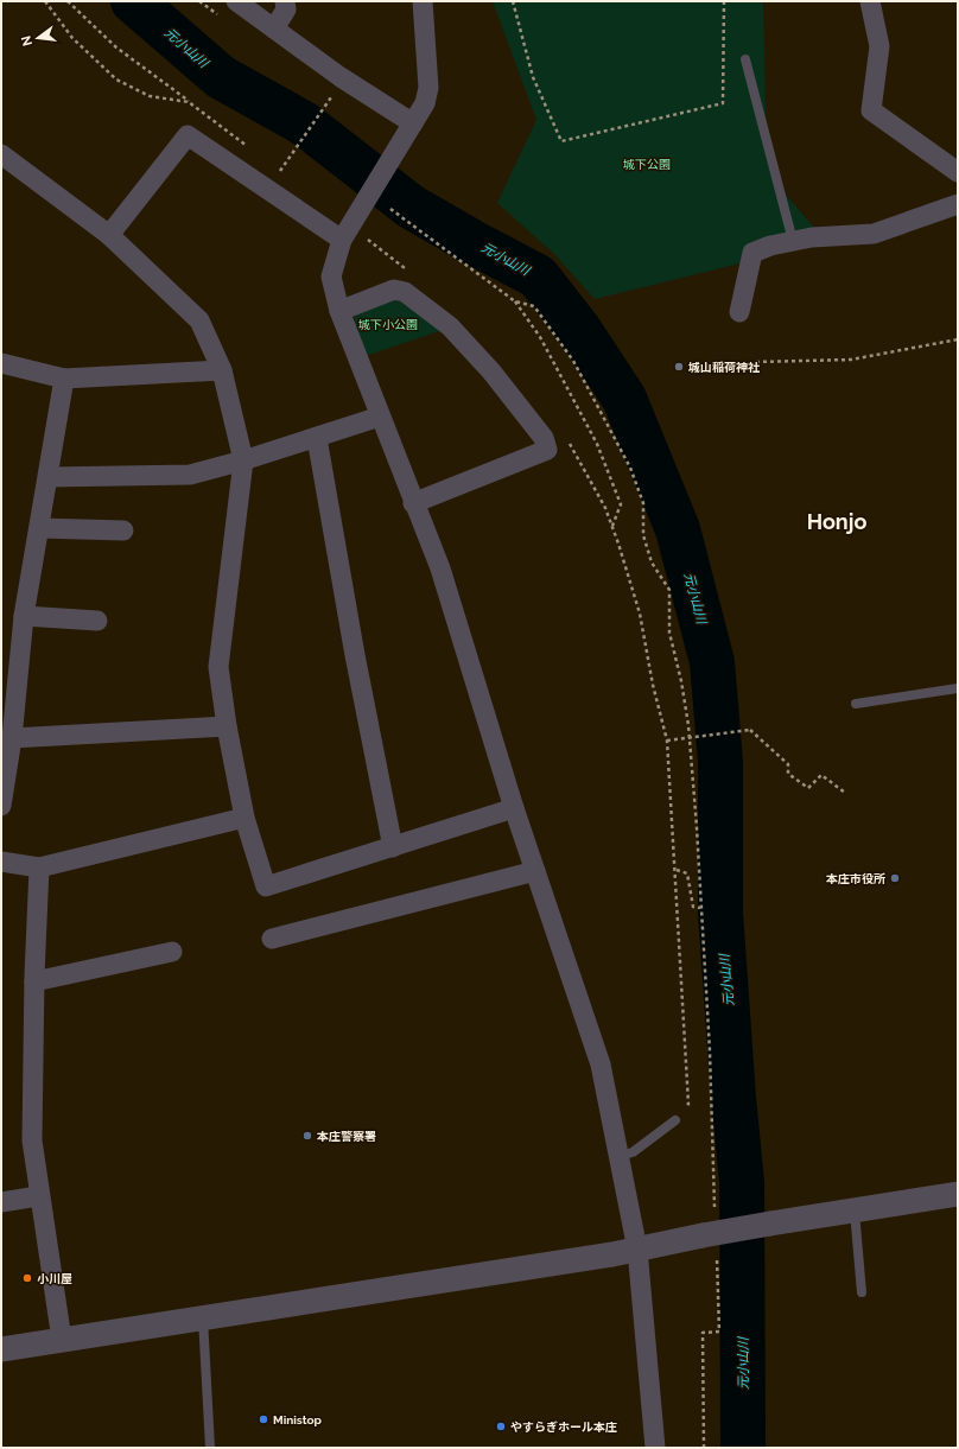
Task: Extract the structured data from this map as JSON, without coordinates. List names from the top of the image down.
{
  "districts": ["Honjo"],
  "water": ["元小山川"],
  "parks": ["城下公園", "城下小公園"],
  "places": [
    "城山稲荷神社",
    "本庄市役所",
    "本庄警察署",
    "小川屋",
    "Ministop",
    "やすらぎホール本庄"
  ],
  "north": "left"
}
